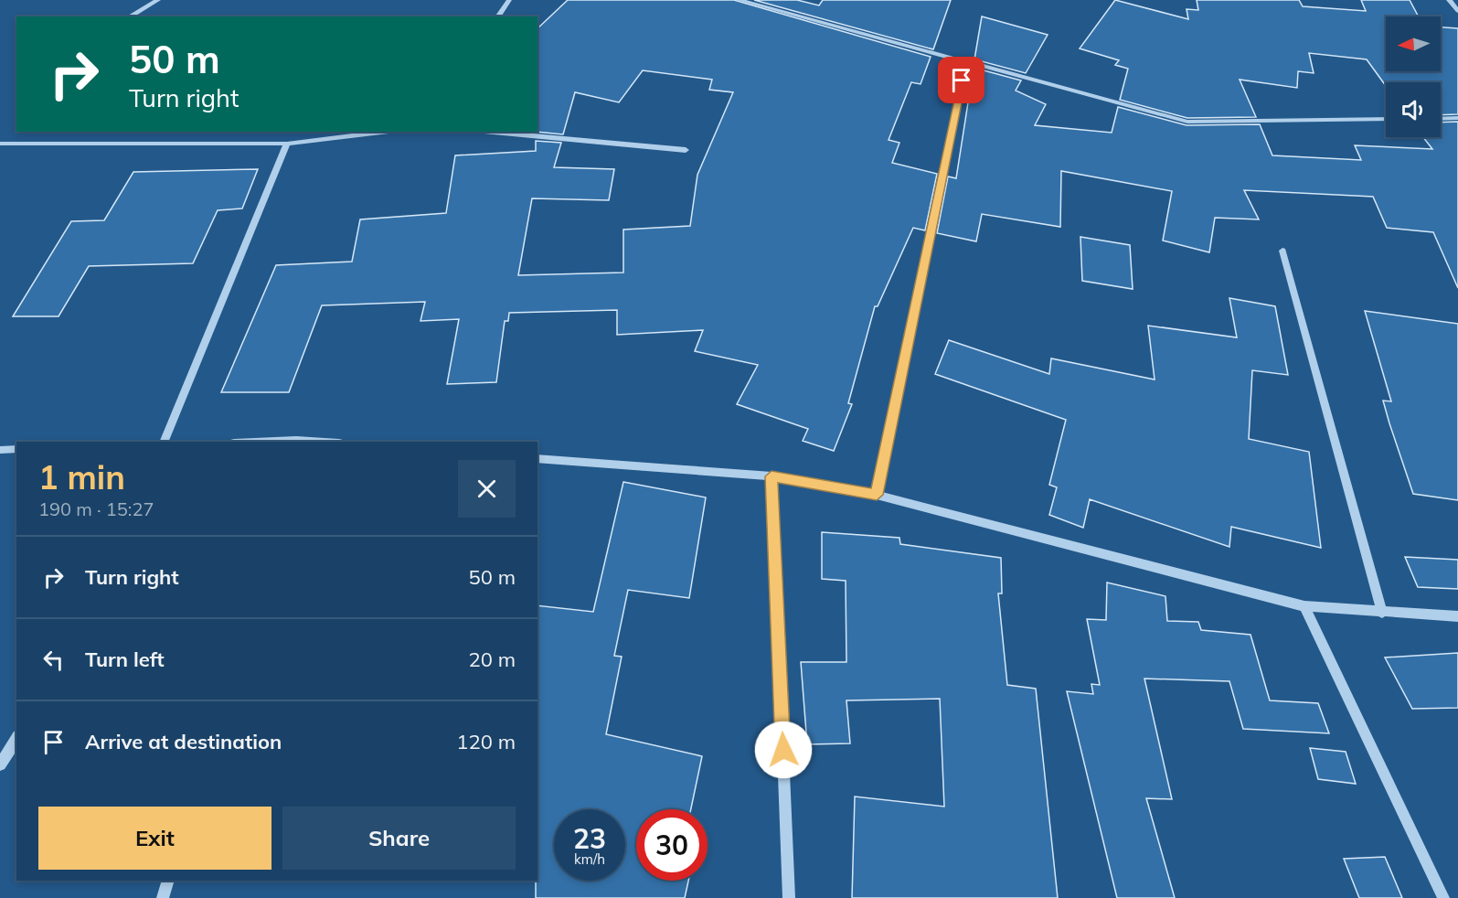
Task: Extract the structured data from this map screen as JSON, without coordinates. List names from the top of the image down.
{
  "north": "left",
  "page": {
    "turn": ["50 m", "Turn right"],
    "heading": ["1 min", "190 m · 15:27"],
    "list": [
      {
        "name": "Turn right",
        "value": "50 m"
      },
      {
        "name": "Turn left",
        "value": "20 m"
      },
      {
        "name": "Arrive at destination",
        "value": "120 m"
      }
    ],
    "buttons": ["Exit", "Share"],
    "speed": "23 km/h",
    "limit": "30"
  }
}
